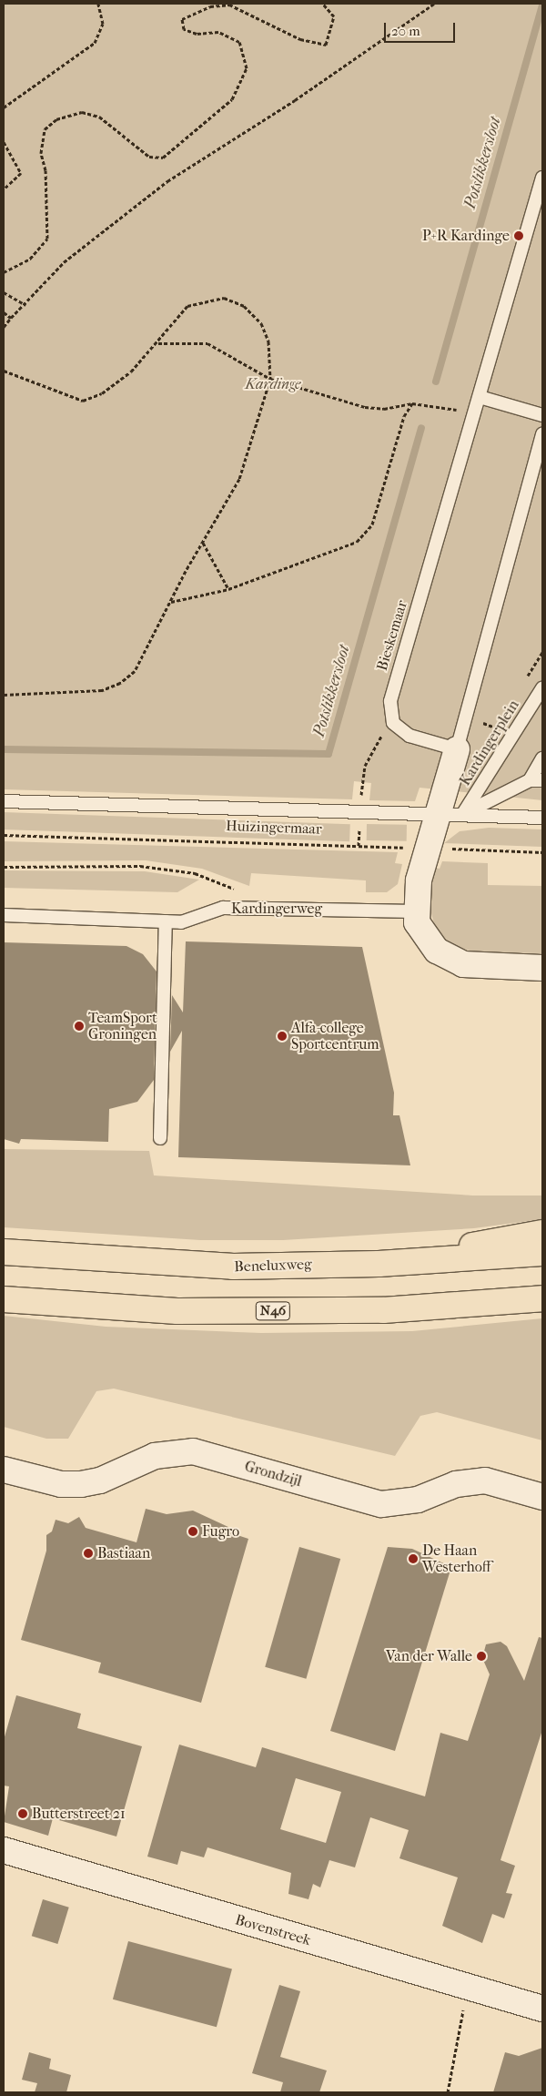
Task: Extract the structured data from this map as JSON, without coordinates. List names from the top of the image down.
{
  "streets": {
    "highway": ["Beneluxweg", "N46"],
    "street": ["Grondzijl", "Bovenstreek"],
    "lane": [
      "Bieskemaar",
      "Kardingerplein",
      "Huizingermaar",
      "Kardingerweg"
    ]
  },
  "crossings": [
    ["Kardingerplein", "Huizingermaar"]
  ],
  "water": ["Potslikkersloot"],
  "parks": ["Kardinge"],
  "places": [
    "P+R Kardinge",
    "TeamSport Groningen",
    "Alfa-college Sportcentrum",
    "Fugro",
    "Bastiaan",
    "De Haan Westerhoff",
    "Van der Walle",
    "Butterstreet 21"
  ],
  "scale_bar": "20 m"
}
